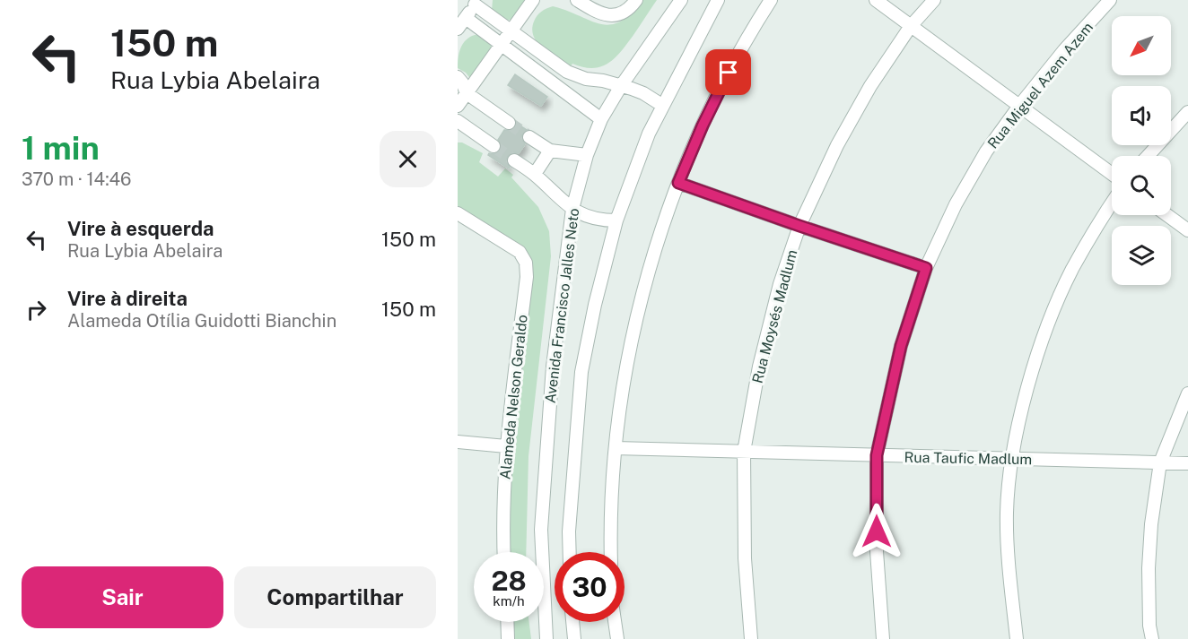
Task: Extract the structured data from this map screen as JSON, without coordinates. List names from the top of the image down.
{
  "streets": {
    "street": [
      "Rua Miguel Azem Azem",
      "Avenida Francisco Jalles Neto",
      "Rua Moysés Madlum",
      "Alameda Nelson Geraldo",
      "Rua Taufic Madlum"
    ]
  },
  "crossings": [
    ["Rua Miguel Azem Azem", "Rua Taufic Madlum"],
    ["Rua Moysés Madlum", "Rua Taufic Madlum"]
  ],
  "north": "bottom left",
  "page": {
    "turn": ["150 m", "Rua Lybia Abelaira"],
    "heading": ["1 min", "370 m · 14:46"],
    "list": [
      {
        "name": "Vire à esquerda",
        "note": "Rua Lybia Abelaira",
        "value": "150 m"
      },
      {
        "name": "Vire à direita",
        "note": "Alameda Otília Guidotti Bianchin",
        "value": "150 m"
      }
    ],
    "speed": "28 km/h",
    "limit": "30",
    "buttons": ["Sair", "Compartilhar"]
  }
}
